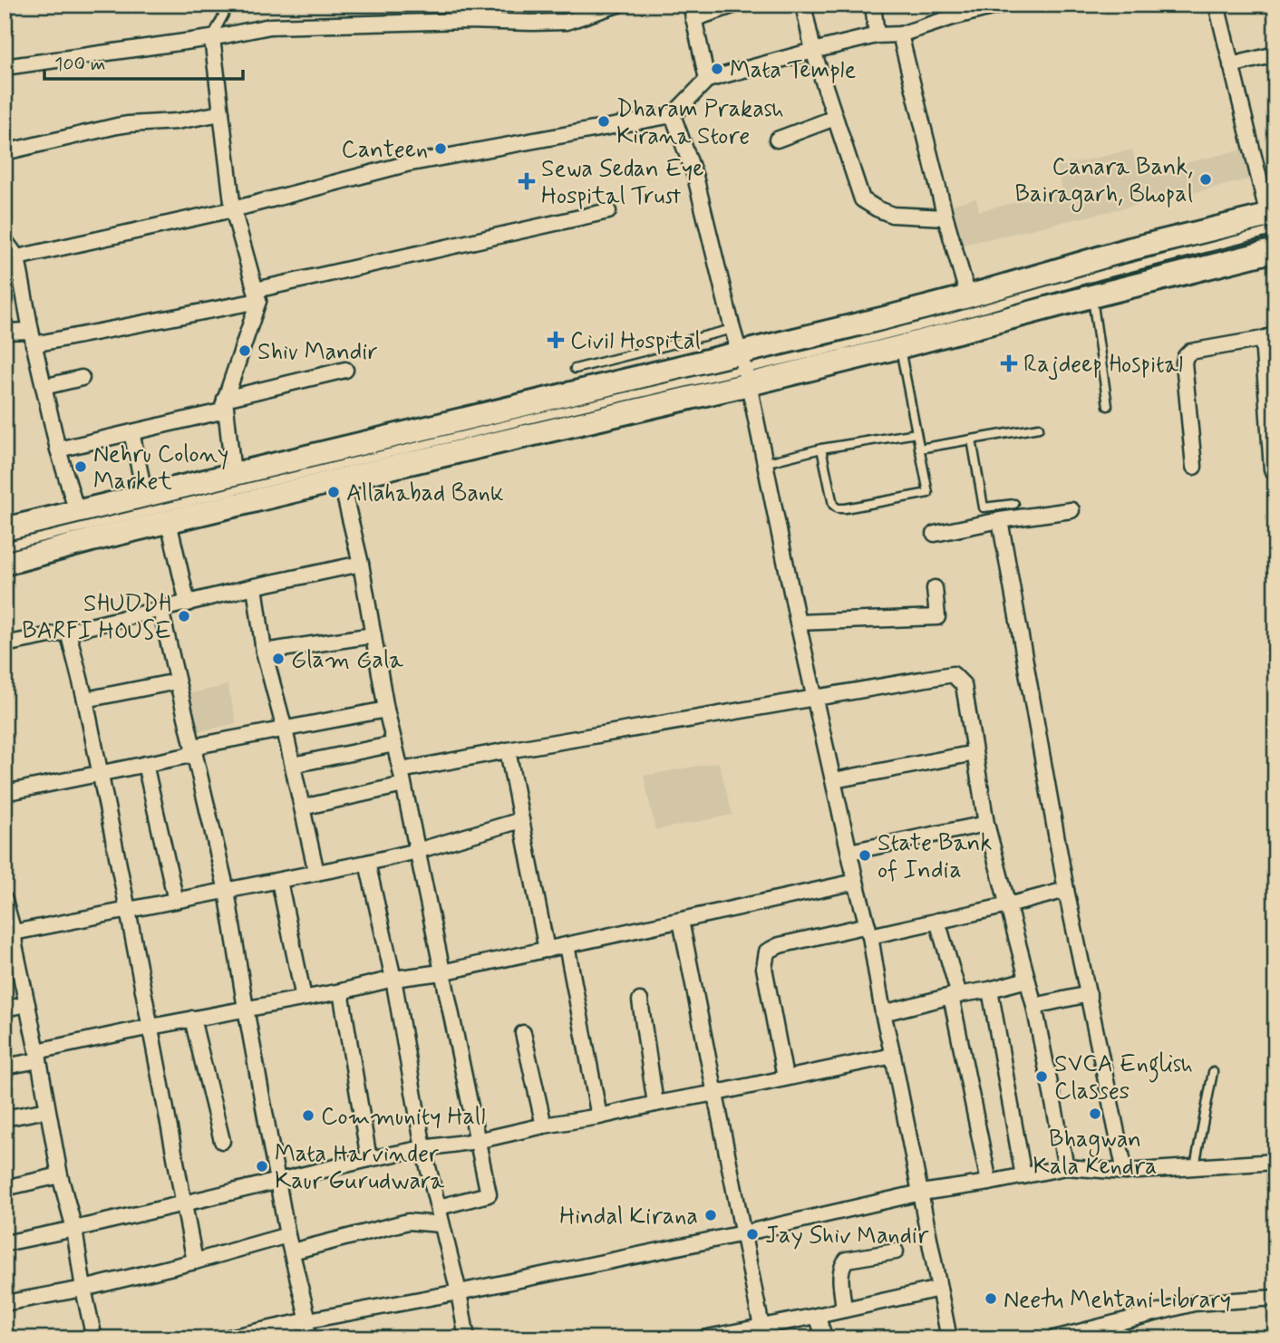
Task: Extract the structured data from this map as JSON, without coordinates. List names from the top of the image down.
{
  "places": {
    "other": [
      "Mata Temple",
      "Dharam Prakash Kirana Store",
      "Canteen",
      "Canara Bank, Bairagarh, Bhopal",
      "Shiv Mandir",
      "Nehru Colony Market",
      "Allahabad Bank",
      "SHUDDH BARFI HOUSE",
      "Glam Gala",
      "State Bank of India",
      "SVCA English Classes",
      "Bhagwan Kala Kendra",
      "Community Hall",
      "Mata Harvinder Kaur Gurudwara",
      "Hindal Kirana",
      "Jay Shiv Mandir",
      "Neetu Mehtani Library"
    ],
    "health": ["Sewa Sedan Eye Hospital Trust", "Civil Hospital", "Rajdeep Hospital"]
  },
  "scale_bar": "100 m"
}
